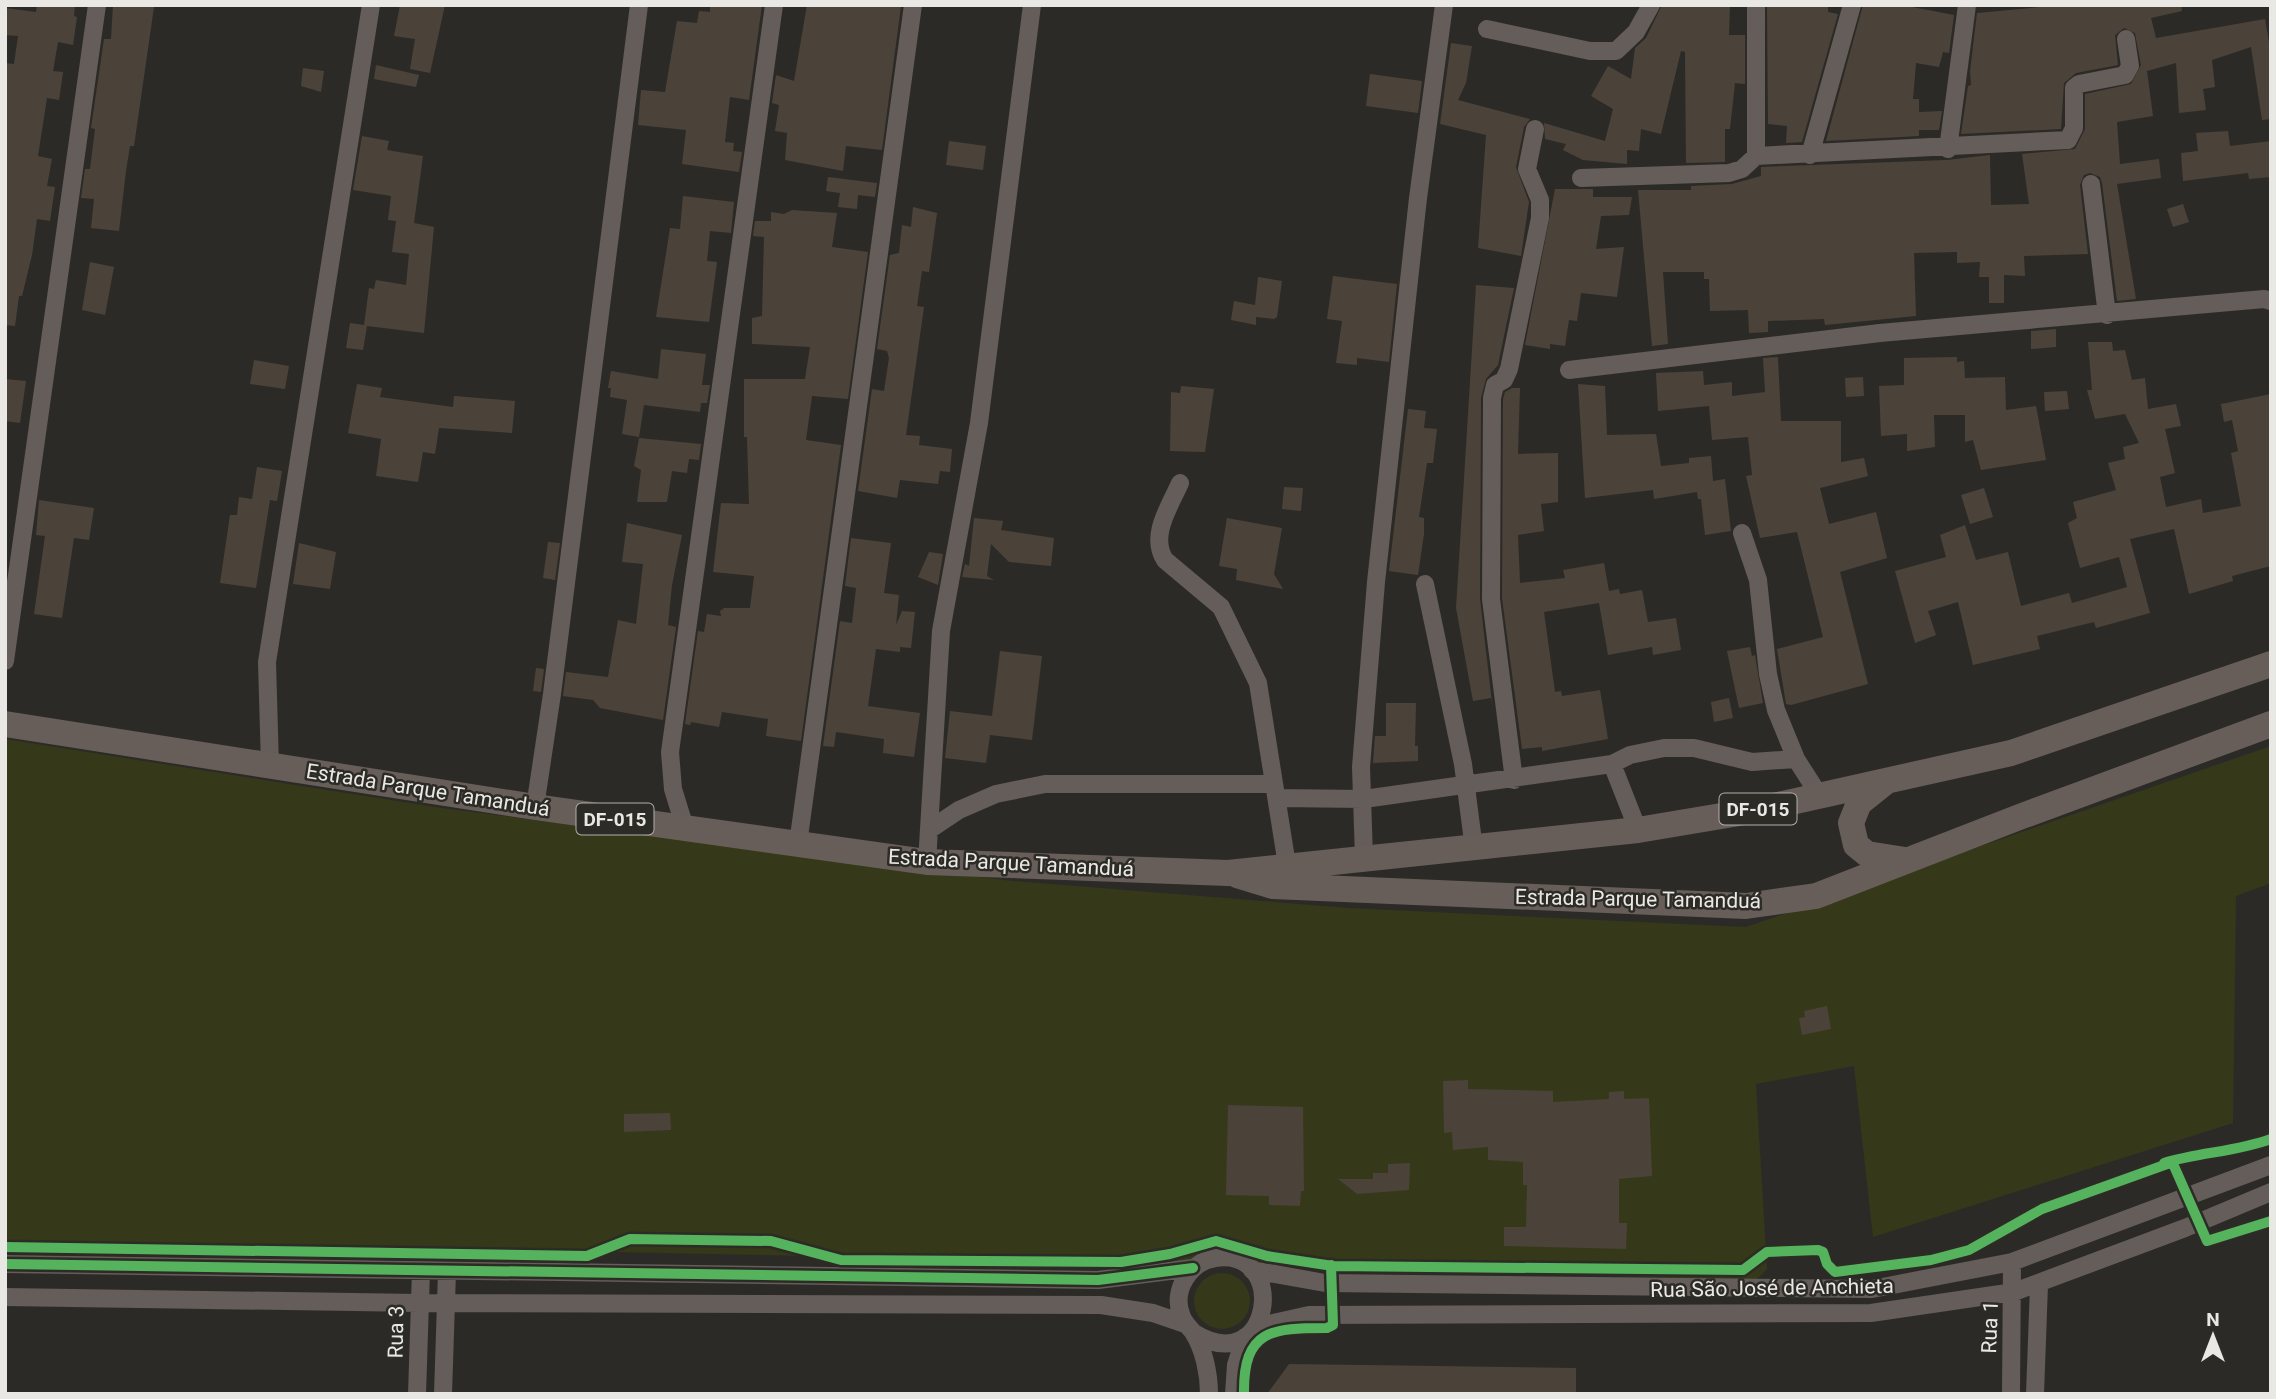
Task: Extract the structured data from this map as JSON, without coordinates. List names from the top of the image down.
{
  "streets": {
    "main road": ["Estrada Parque Tamanduá", "DF-015"],
    "street": ["Rua São José de Anchieta", "Rua 1", "Rua 3"]
  },
  "crossings": [
    ["Rua São José de Anchieta", "Rua 1"],
    ["Rua São José de Anchieta", "Rua 3"]
  ],
  "north": "top"
}
